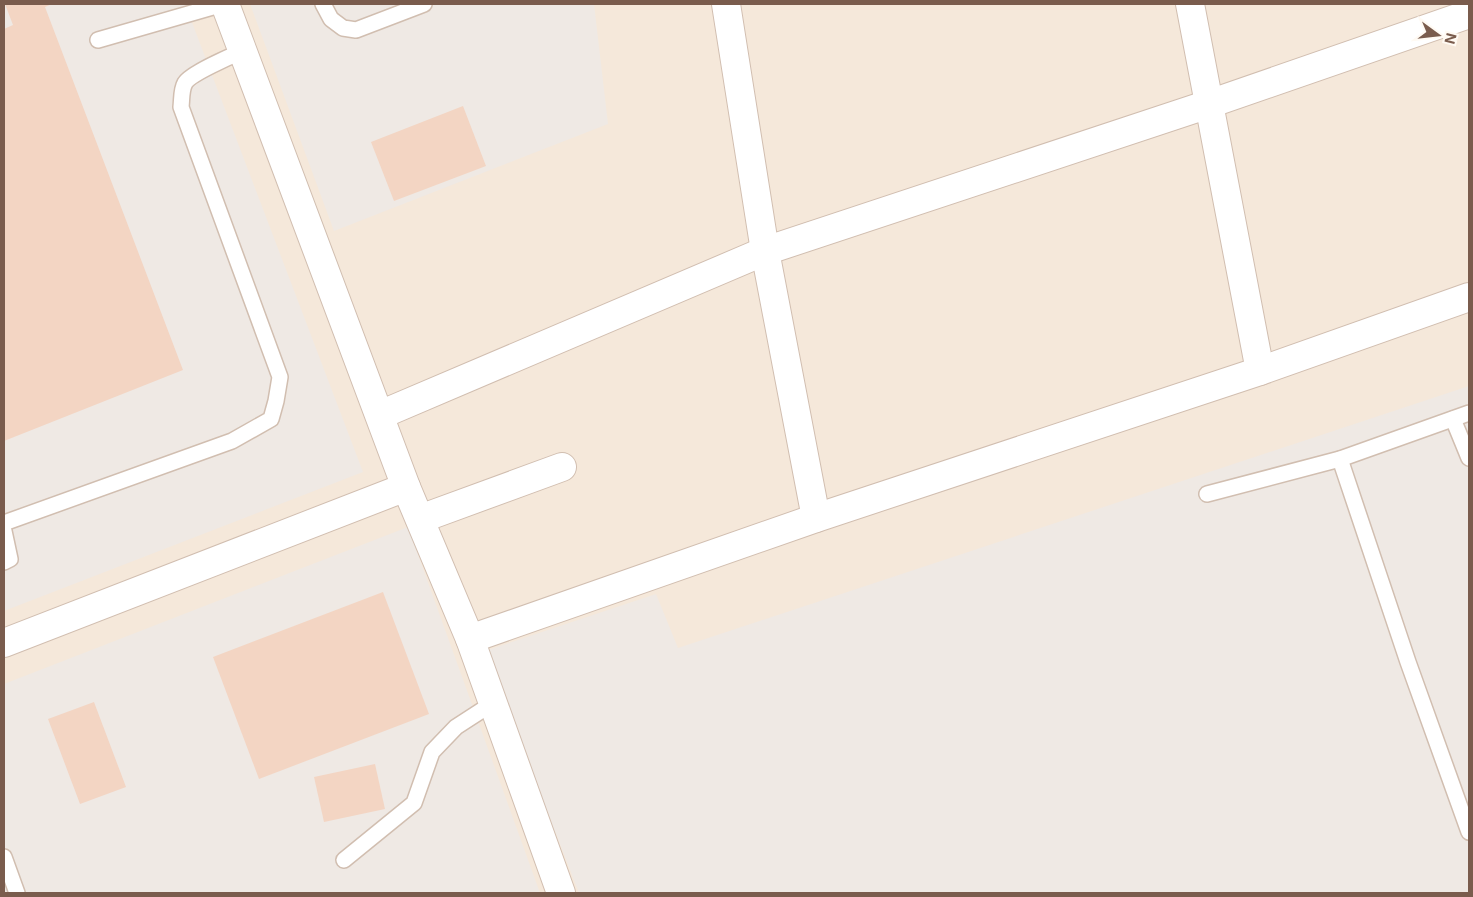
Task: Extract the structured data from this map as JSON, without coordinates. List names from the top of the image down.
{
  "north": "right"
}
